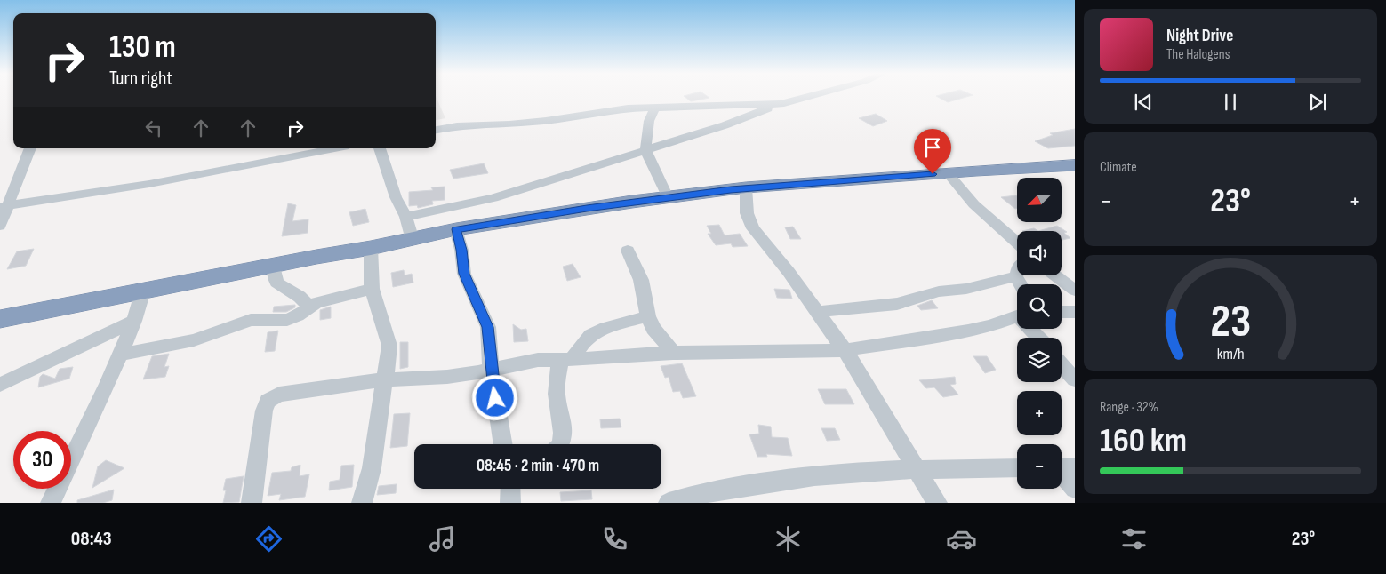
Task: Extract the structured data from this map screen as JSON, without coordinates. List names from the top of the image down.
{
  "north": "bottom left",
  "page": {
    "turn": ["130 m", "Turn right"],
    "song": ["Night Drive", "The Halogens"],
    "tile": [
      "Climate",
      ["Range · 32%", "160 km"]
    ],
    "map_buttons": ["+", "−"],
    "heat": ["−", "23°", "+"],
    "limit": "30",
    "trip": "08:45 · 2 min · 470 m",
    "tabs": ["08:43", "23°"],
    "gauge": ["23", "km/h"]
  }
}
